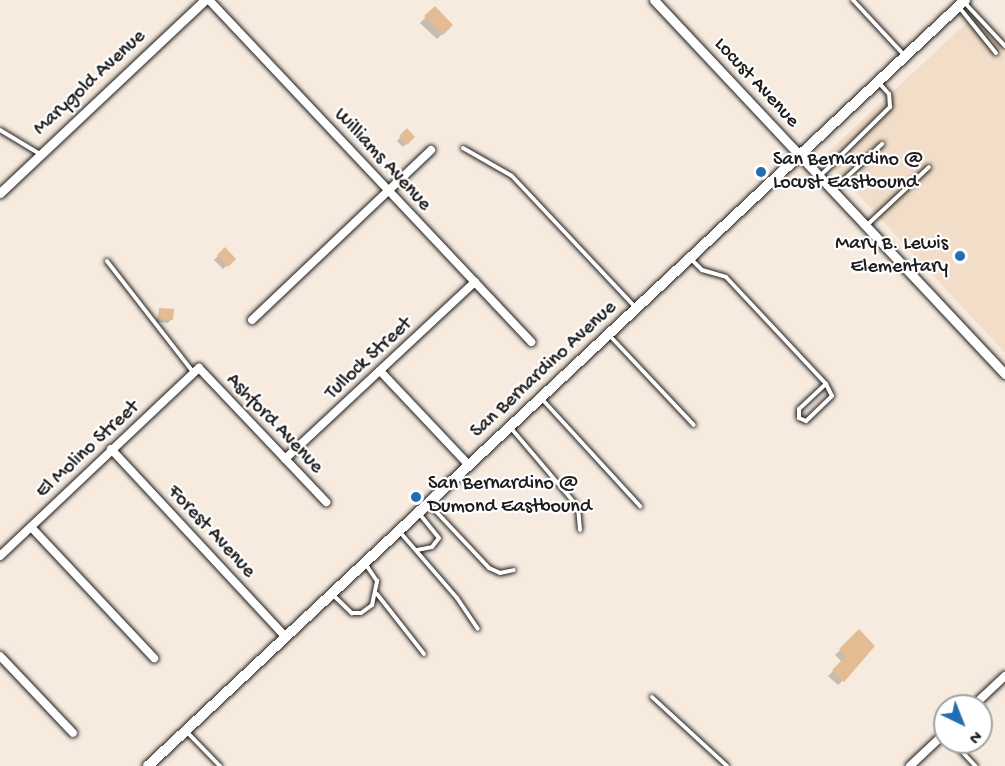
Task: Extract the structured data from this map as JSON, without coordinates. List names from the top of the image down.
{
  "streets": {
    "main road": ["San Bernardino Avenue"],
    "street": [
      "Marygold Avenue",
      "Locust Avenue",
      "Williams Avenue",
      "Tullock Street",
      "Ashford Avenue",
      "El Molino Street",
      "Forest Avenue"
    ]
  },
  "crossings": [
    ["Marygold Avenue", "Williams Avenue"],
    ["Locust Avenue", "San Bernardino Avenue"],
    ["Williams Avenue", "Tullock Street"],
    ["Tullock Street", "Ashford Avenue"],
    ["San Bernardino Avenue", "Forest Avenue"],
    ["Ashford Avenue", "El Molino Street"],
    ["El Molino Street", "Forest Avenue"]
  ],
  "places": ["San Bernardino @ Locust Eastbound", "Mary B. Lewis Elementary", "San Bernardino @ Dumond Eastbound"],
  "north": "bottom right"
}
